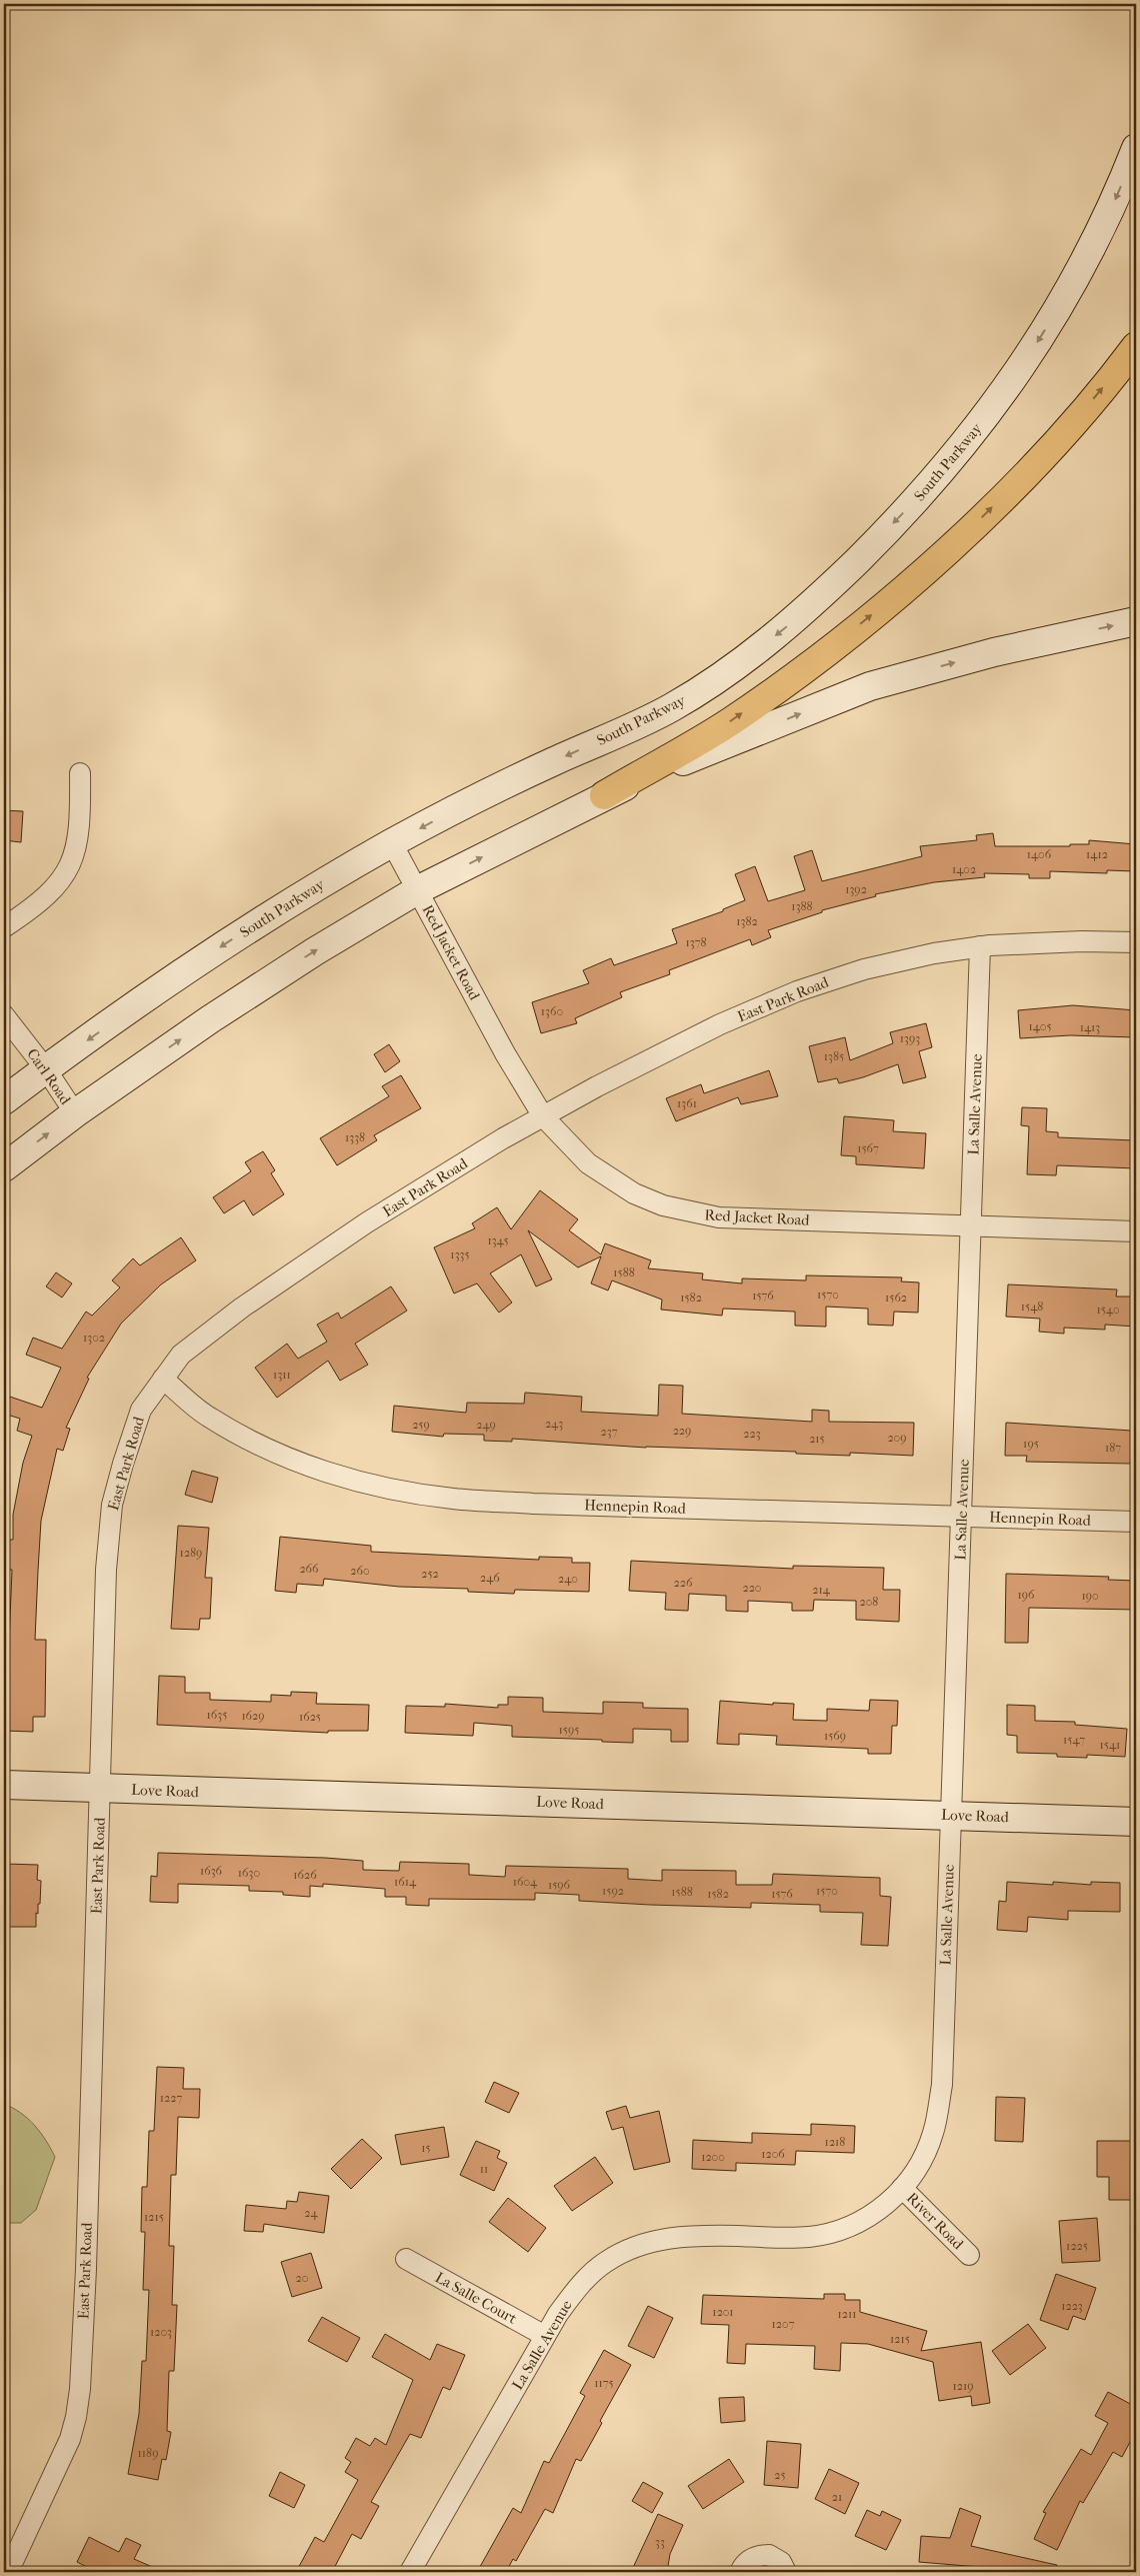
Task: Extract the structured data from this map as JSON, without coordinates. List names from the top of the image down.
{
  "streets": {
    "main road": ["South Parkway", "Love Road"],
    "street": [
      "Red Jacket Road",
      "East Park Road",
      "Carl Road",
      "La Salle Avenue",
      "Hennepin Road",
      "River Road",
      "La Salle Court"
    ]
  },
  "crossings": [
    ["South Parkway", "Red Jacket Road"],
    ["South Parkway", "Carl Road"],
    ["Red Jacket Road", "East Park Road"],
    ["Red Jacket Road", "La Salle Avenue"],
    ["East Park Road", "La Salle Avenue"],
    ["East Park Road", "Hennepin Road"],
    ["East Park Road", "Love Road"],
    ["La Salle Avenue", "Hennepin Road"],
    ["La Salle Avenue", "Love Road"],
    ["La Salle Avenue", "River Road"],
    ["La Salle Avenue", "La Salle Court"]
  ],
  "house_numbers": [
    "1406",
    "1412",
    "1402",
    "1392",
    "1388",
    "1382",
    "1378",
    "1360",
    "1405",
    "1413",
    "1393",
    "1385",
    "1361",
    "1338",
    "1567",
    "1345",
    "1335",
    "1588",
    "1570",
    "1576",
    "1582",
    "1562",
    "1548",
    "1540",
    "1302",
    "1311",
    "243",
    "259",
    "249",
    "229",
    "237",
    "223",
    "209",
    "215",
    "195",
    "187",
    "1289",
    "266",
    "260",
    "252",
    "246",
    "240",
    "226",
    "220",
    "214",
    "196",
    "190",
    "208",
    "1635",
    "1629",
    "1625",
    "1595",
    "1569",
    "1547",
    "1541",
    "1636",
    "1630",
    "1626",
    "1614",
    "1604",
    "1596",
    "1592",
    "1570",
    "1588",
    "1582",
    "1576",
    "1227",
    "1218",
    "15",
    "1206",
    "1200",
    "11",
    "24",
    "1215",
    "1225",
    "20",
    "1223",
    "1201",
    "1211",
    "1207",
    "1203",
    "1215",
    "1175",
    "1219",
    "1189",
    "25",
    "21",
    "33"
  ]
}
